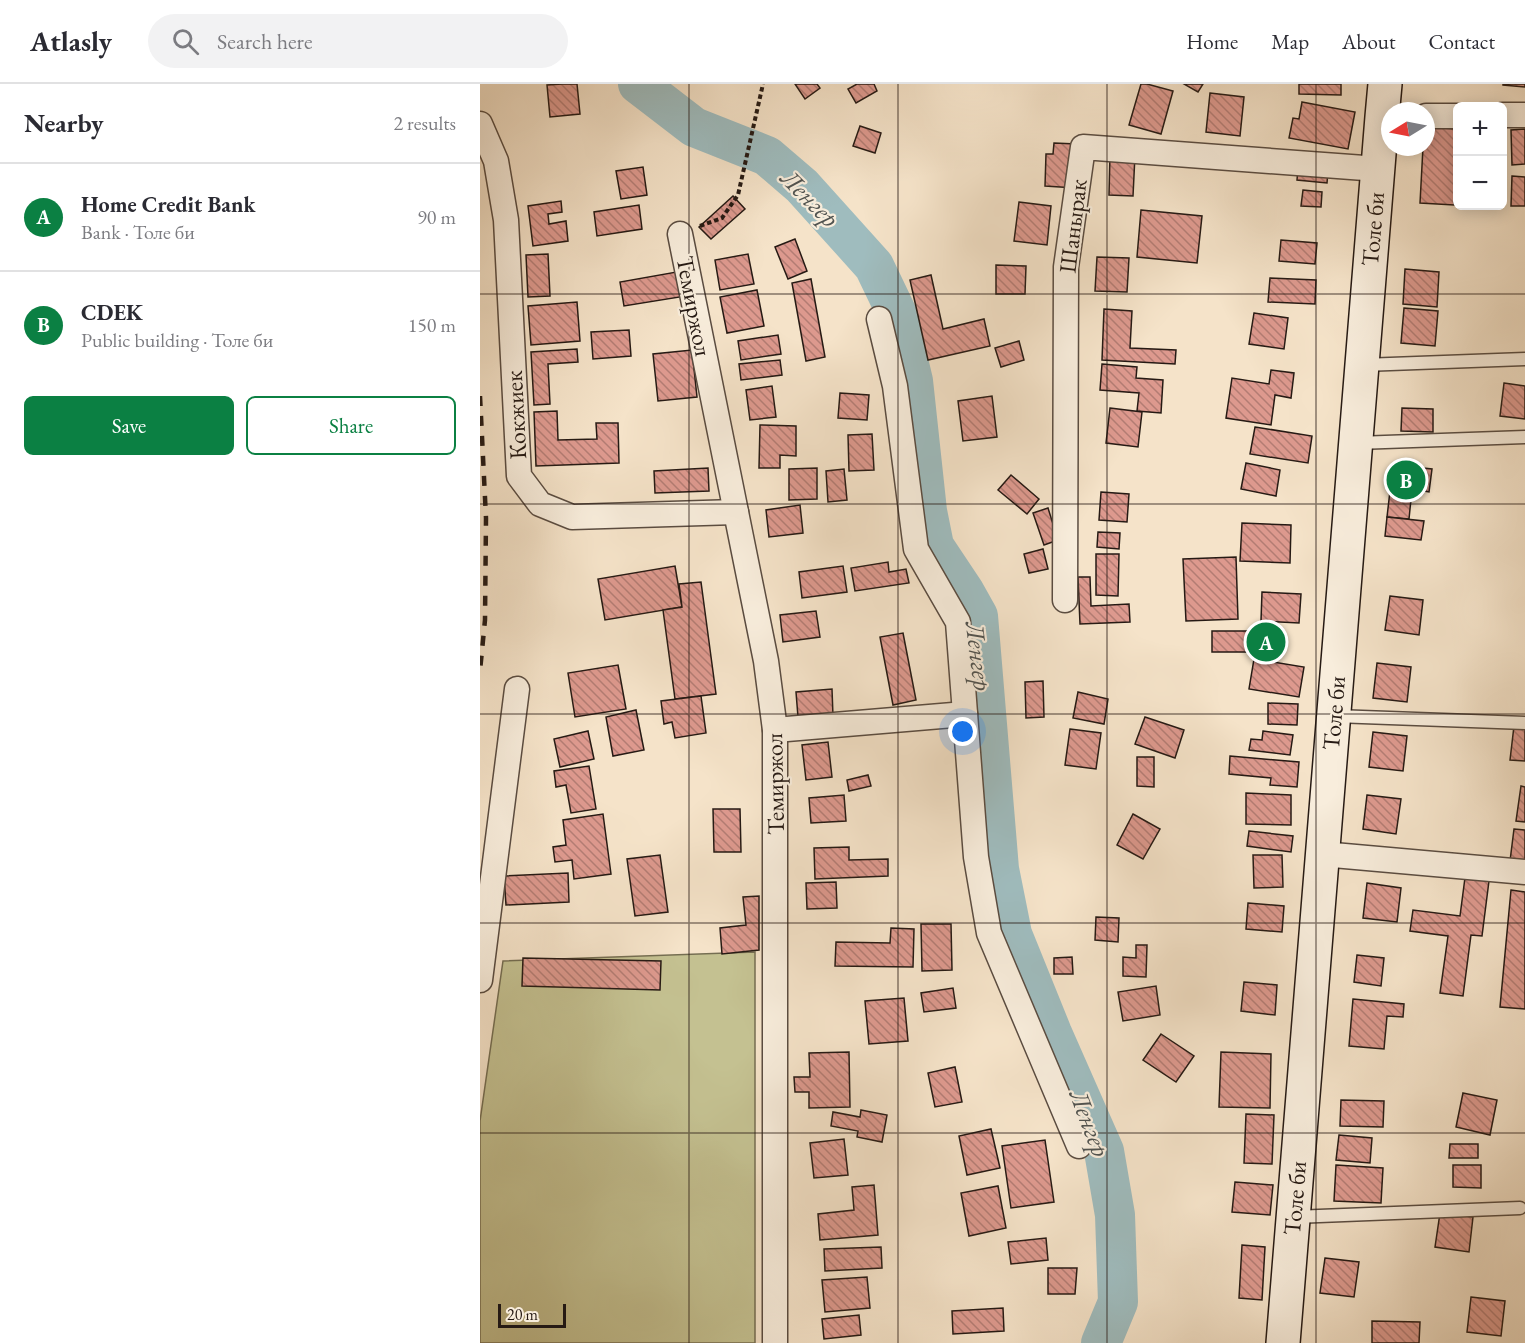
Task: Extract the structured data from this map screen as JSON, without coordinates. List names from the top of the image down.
{
  "streets": {
    "main road": ["Толе би"],
    "street": ["Шанырак", "Темиржол", "Кокжиек"]
  },
  "crossings": [
    ["Шанырак", "Толе би"],
    ["Темиржол", "Кокжиек"]
  ],
  "water": ["Ленгер"],
  "scale_bar": "20 m",
  "north": "left",
  "page": {
    "header": "Atlasly",
    "search": "Search here",
    "nav": [
      "Home",
      "Map",
      "About",
      "Contact"
    ],
    "heading": ["Nearby", "2 results"],
    "map_buttons": ["+", "−"],
    "list": [
      {
        "mark": "A",
        "name": "Home Credit Bank",
        "note": "Bank · Толе би",
        "value": "90 m"
      },
      {
        "mark": "B",
        "name": "CDEK",
        "note": "Public building · Толе би",
        "value": "150 m"
      }
    ],
    "buttons": ["Save", "Share"],
    "pins": ["B", "A"],
    "scale": "20 m"
  }
}
